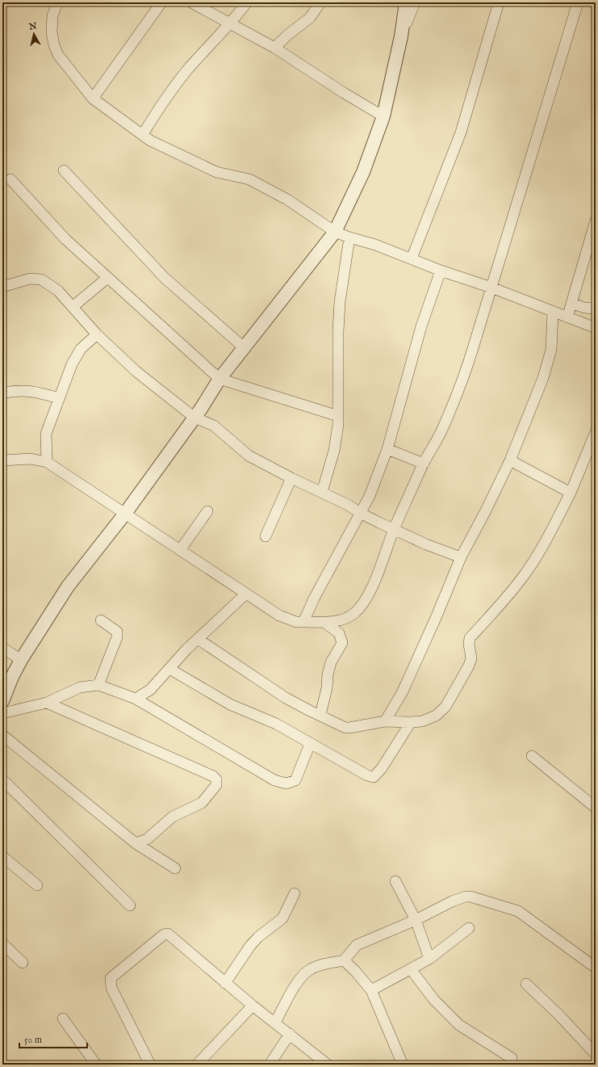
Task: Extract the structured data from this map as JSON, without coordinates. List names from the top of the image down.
{
  "scale_bar": "50 m",
  "north": "top"
}
